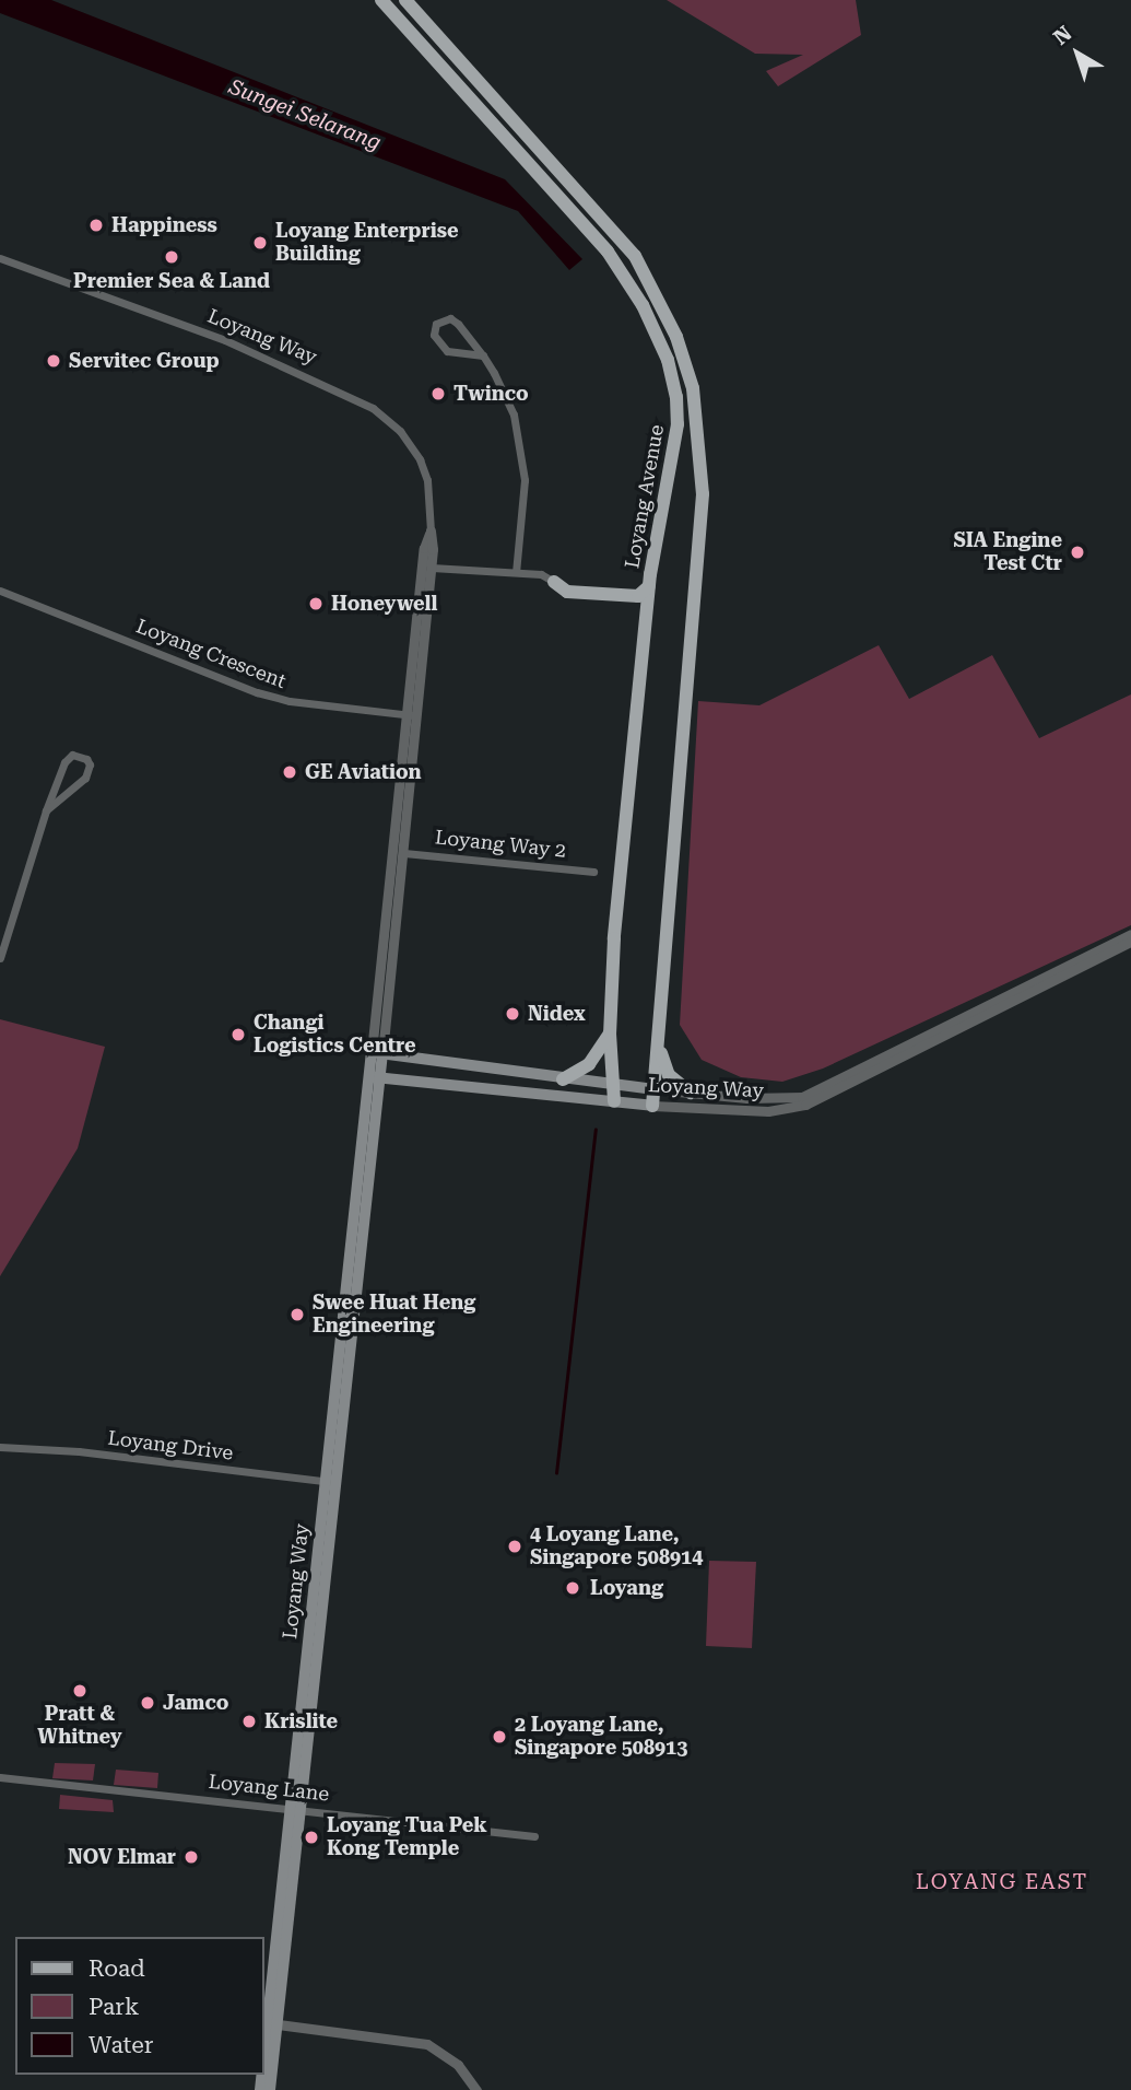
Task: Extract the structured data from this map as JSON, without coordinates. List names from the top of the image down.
{
  "streets": {
    "main road": ["Loyang Way", "Loyang Avenue"],
    "street": [
      "Loyang Crescent",
      "Loyang Way 2",
      "Loyang Drive",
      "Loyang Lane"
    ]
  },
  "crossings": [
    ["Loyang Way", "Loyang Avenue"],
    ["Loyang Way", "Loyang Crescent"],
    ["Loyang Way", "Loyang Way 2"],
    ["Loyang Way", "Loyang Drive"],
    ["Loyang Way", "Loyang Lane"]
  ],
  "districts": ["LOYANG EAST"],
  "water": ["Sungei Selarang"],
  "places": [
    "Happiness",
    "Loyang Enterprise Building",
    "Premier Sea & Land",
    "Servitec Group",
    "Twinco",
    "SIA Engine Test Ctr",
    "Honeywell",
    "GE Aviation",
    "Nidex",
    "Changi Logistics Centre",
    "Swee Huat Heng Engineering",
    "4 Loyang Lane, Singapore 508914",
    "Loyang",
    "Pratt & Whitney",
    "Jamco",
    "Krislite",
    "2 Loyang Lane, Singapore 508913",
    "Loyang Tua Pek Kong Temple",
    "NOV Elmar"
  ],
  "legend": ["Road", "Park", "Water"],
  "north": "top left"
}
